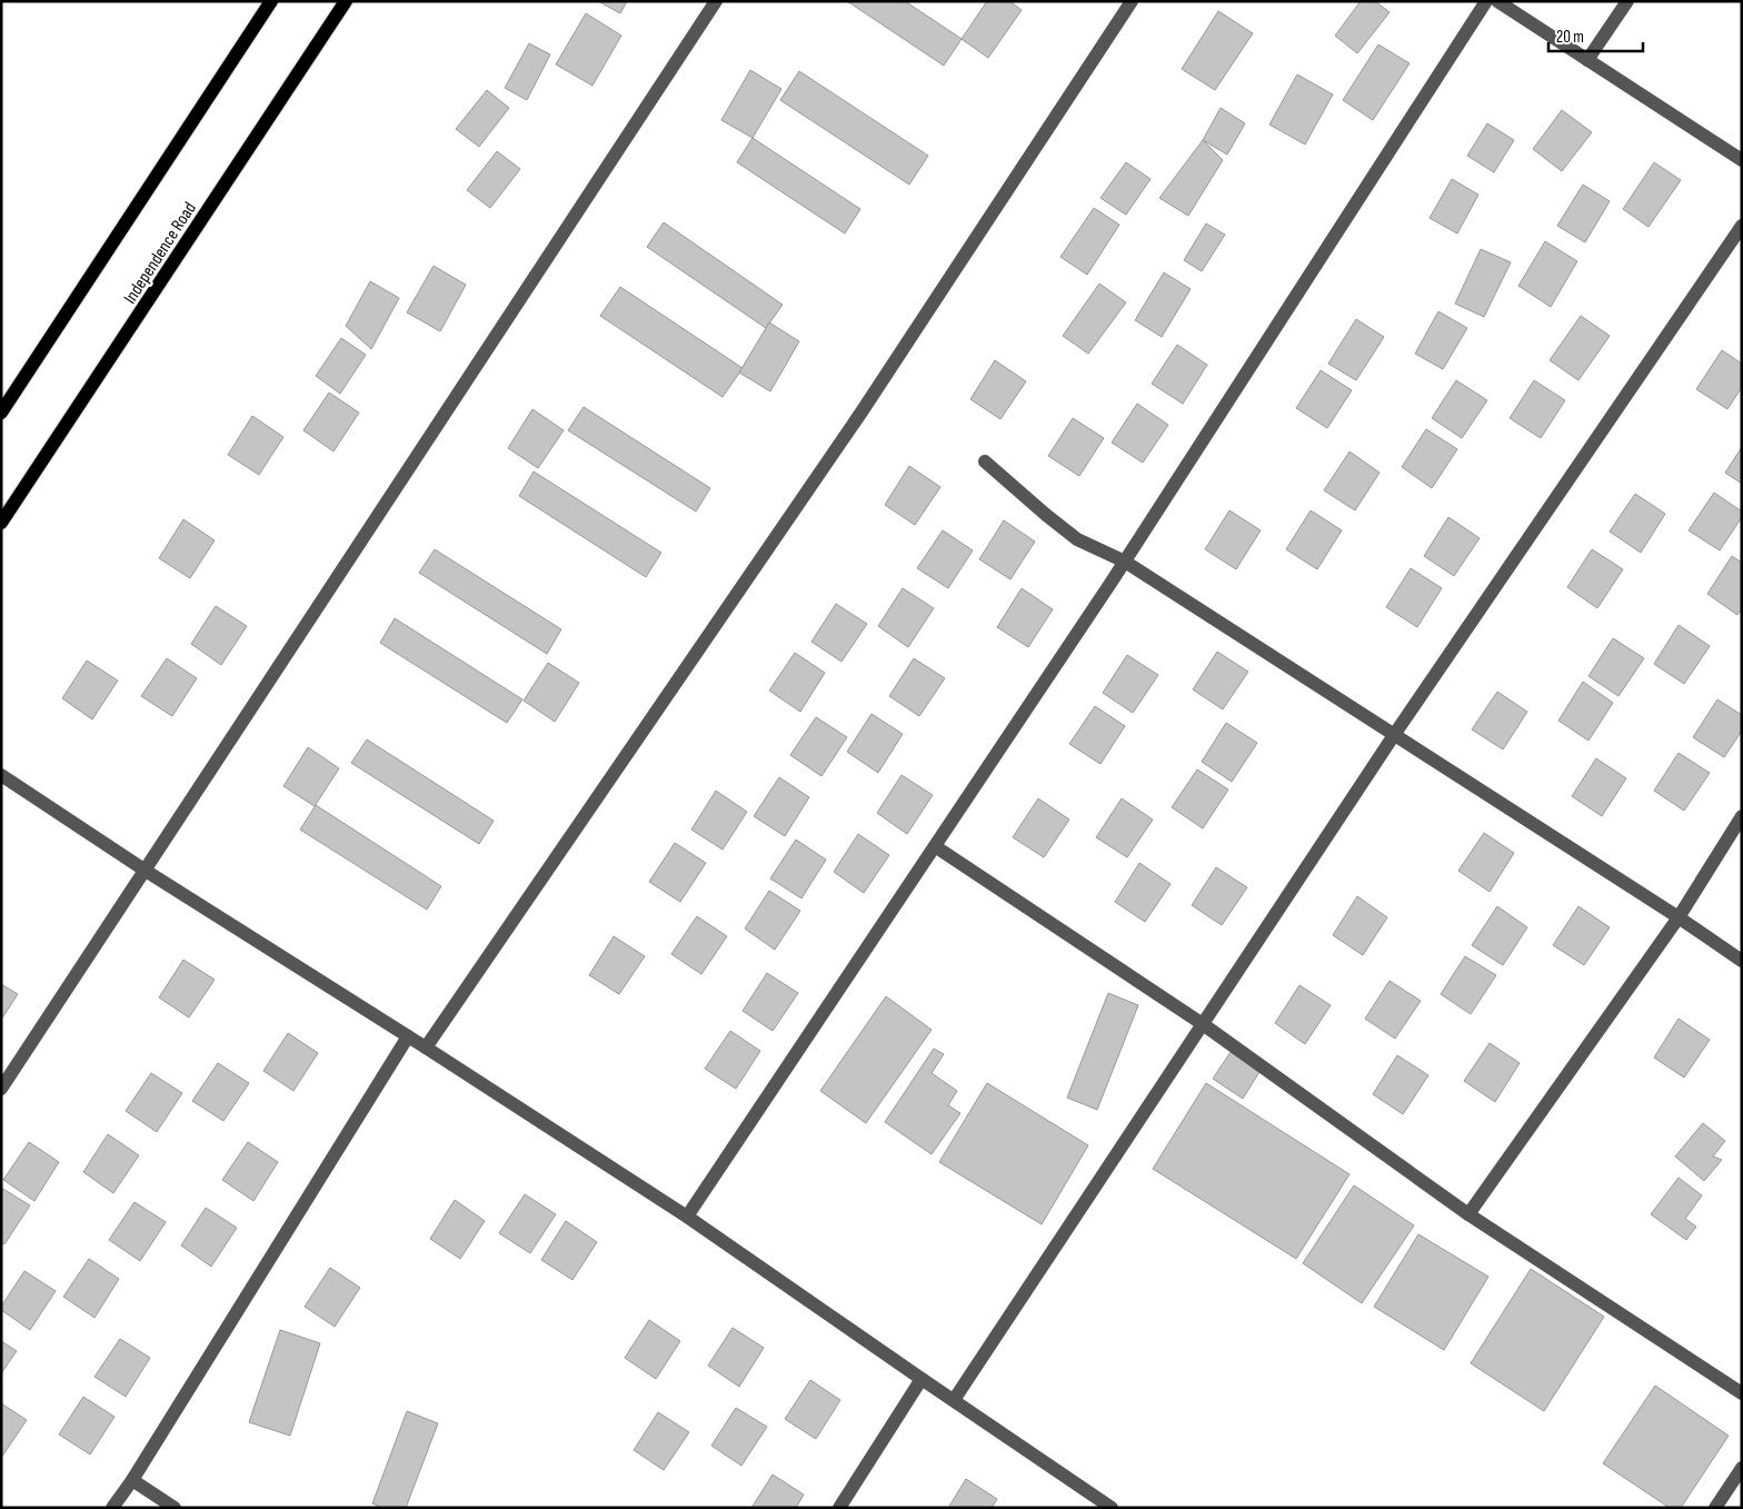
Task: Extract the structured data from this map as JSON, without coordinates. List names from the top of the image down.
{
  "streets": {
    "main road": ["Independence Road"]
  },
  "scale_bar": "20 m"
}
